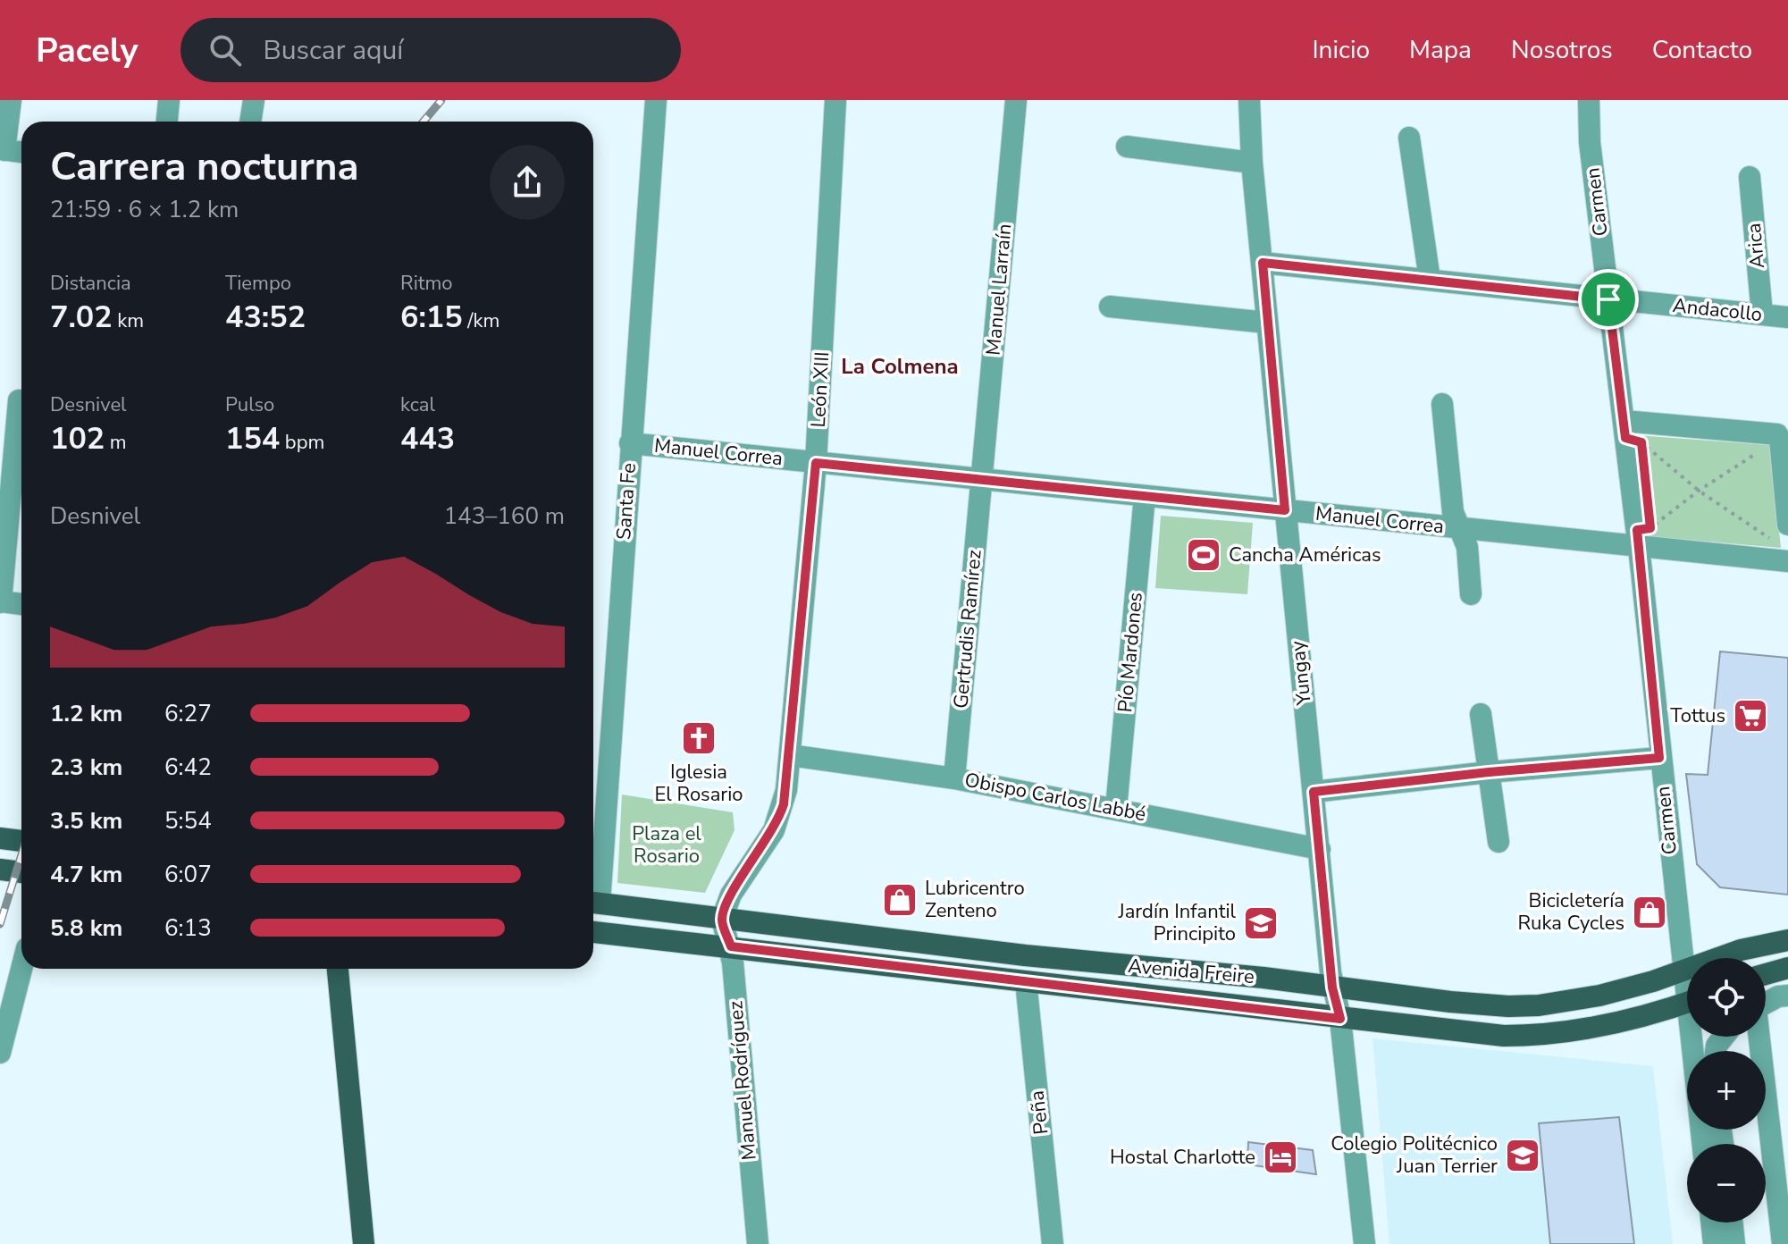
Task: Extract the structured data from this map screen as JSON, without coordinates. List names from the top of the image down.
{
  "streets": {
    "main road": ["Avenida Freire"],
    "street": [
      "Carmen",
      "Arica",
      "Manuel Larraín",
      "Andacollo",
      "León XIII",
      "Manuel Correa",
      "Santa Fe",
      "Gertrudis Ramírez",
      "Pío Mardones",
      "Yungay",
      "Obispo Carlos Labbé",
      "Manuel Rodríguez",
      "Peña"
    ]
  },
  "crossings": [
    ["Carmen", "Andacollo"],
    ["Carmen", "Manuel Correa"],
    ["Carmen", "Avenida Freire"],
    ["Arica", "Andacollo"],
    ["Manuel Larraín", "Manuel Correa"],
    ["Manuel Larraín", "Gertrudis Ramírez"],
    ["Andacollo", "Yungay"],
    ["León XIII", "Manuel Correa"],
    ["León XIII", "Obispo Carlos Labbé"],
    ["León XIII", "Avenida Freire"],
    ["León XIII", "Manuel Rodríguez"],
    ["Manuel Correa", "Santa Fe"],
    ["Manuel Correa", "Gertrudis Ramírez"],
    ["Manuel Correa", "Pío Mardones"],
    ["Manuel Correa", "Yungay"],
    ["Gertrudis Ramírez", "Obispo Carlos Labbé"],
    ["Pío Mardones", "Obispo Carlos Labbé"],
    ["Yungay", "Obispo Carlos Labbé"],
    ["Yungay", "Avenida Freire"],
    ["Avenida Freire", "Manuel Rodríguez"],
    ["Avenida Freire", "Peña"]
  ],
  "districts": ["La Colmena"],
  "parks": ["Plaza el Rosario"],
  "places": {
    "sports": ["Cancha Américas"],
    "supermarket": ["Tottus"],
    "church": ["Iglesia El Rosario"],
    "shop": ["Lubricentro Zenteno", "Bicicletería Ruka Cycles"],
    "school or university": ["Jardín Infantil Principito", "Colegio Politécnico Juan Terrier"],
    "hotel": ["Hostal Charlotte"]
  },
  "page": {
    "header": "Pacely",
    "search": "Buscar aquí",
    "nav": [
      "Inicio",
      "Mapa",
      "Nosotros",
      "Contacto"
    ],
    "heading": ["Carrera nocturna", "21:59 · 6 × 1.2 km"],
    "stats": [
      ["Distancia", "7.02 km"],
      ["Tiempo", "43:52"],
      ["Ritmo", "6:15 /km"],
      ["Desnivel", "102 m"],
      ["Pulso", "154 bpm"],
      ["kcal", "443"]
    ],
    "chart": ["Desnivel", "143–160 m"],
    "list": [
      {
        "name": "1.2 km",
        "note": "6:27"
      },
      {
        "name": "2.3 km",
        "note": "6:42"
      },
      {
        "name": "3.5 km",
        "note": "5:54"
      },
      {
        "name": "4.7 km",
        "note": "6:07"
      },
      {
        "name": "5.8 km",
        "note": "6:13"
      }
    ],
    "map_buttons": ["+", "−"]
  }
}
